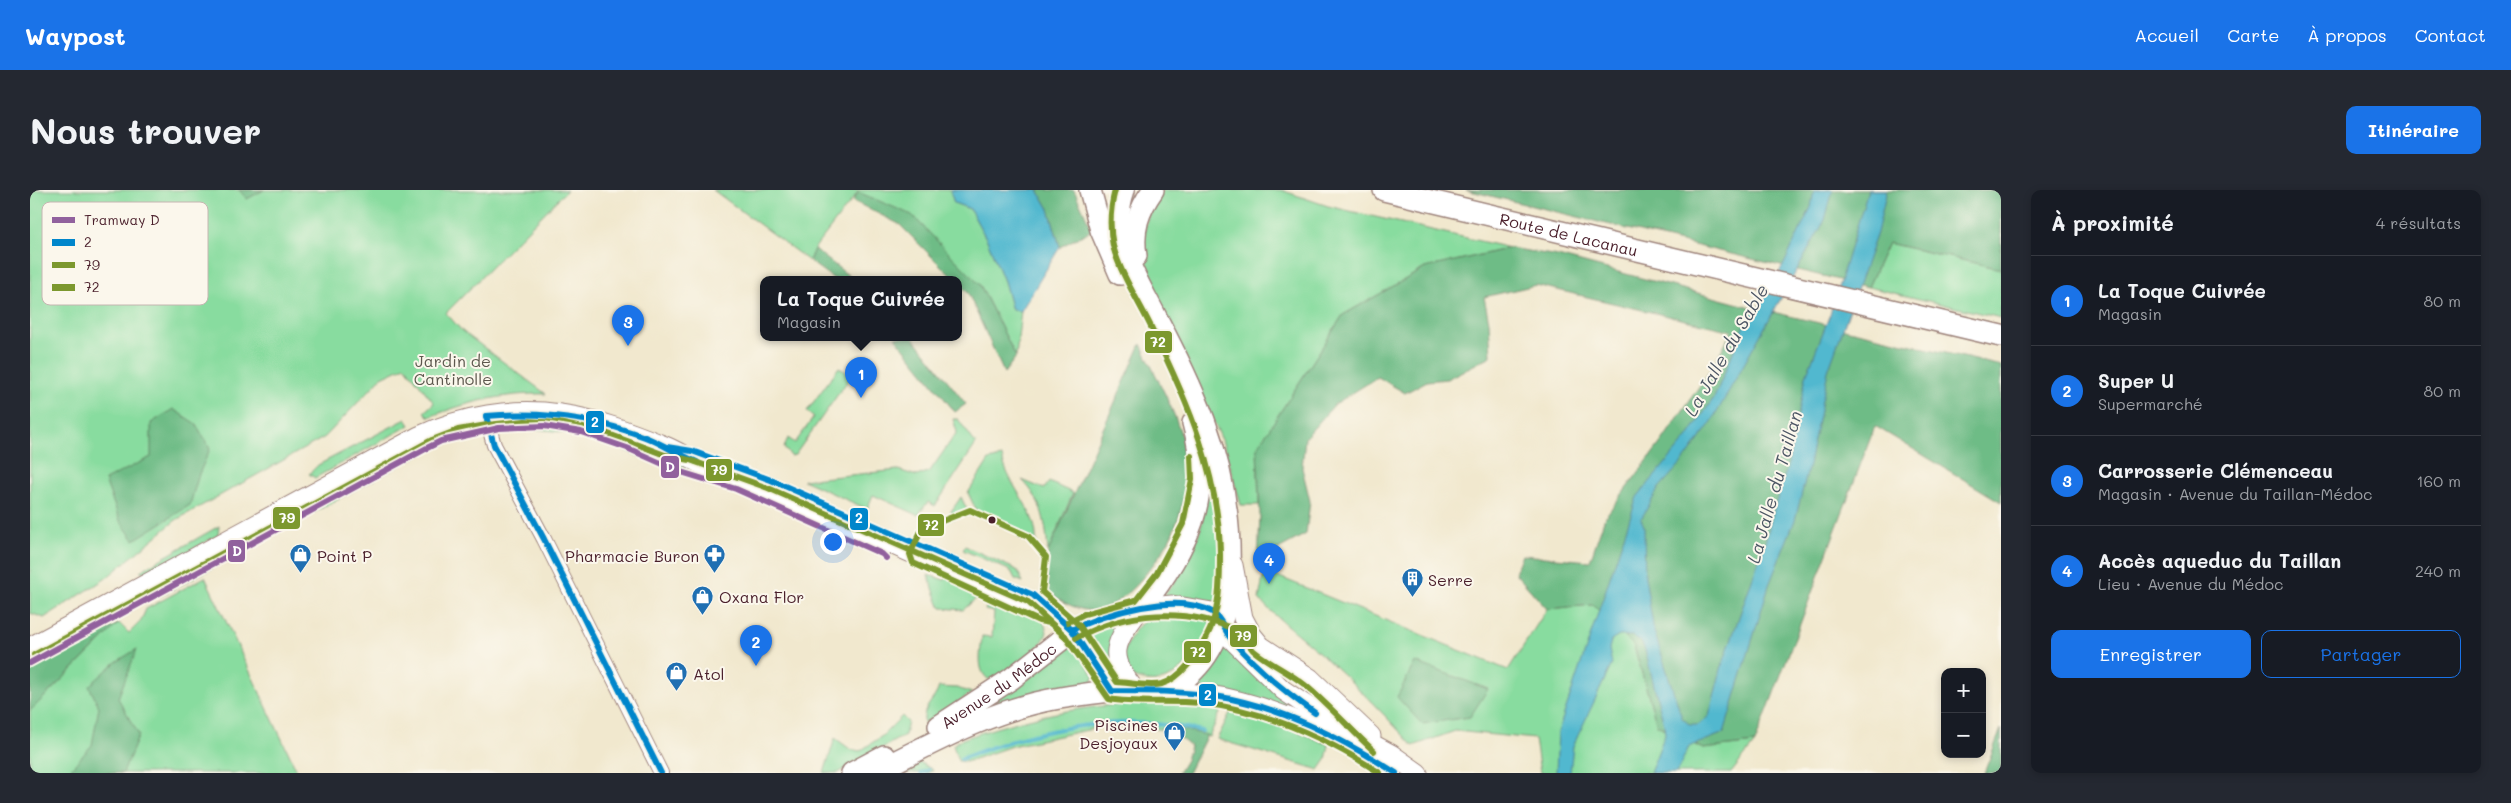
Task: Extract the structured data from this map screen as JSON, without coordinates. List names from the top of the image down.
{
  "streets": {
    "main road": ["Route de Lacanau", "Avenue du Médoc"]
  },
  "water": ["La Jalle du Sable", "La Jalle du Taillan"],
  "parks": ["Jardin de Cantinolle"],
  "places": {
    "shop": [
      "Point P",
      "Oxana Flor",
      "Atol",
      "Piscines Desjoyaux"
    ],
    "pharmacy": ["Pharmacie Buron"],
    "building": ["Serre"]
  },
  "lines": [
    "transit line 72",
    "transit line 2",
    "transit line 79",
    "tram line D"
  ],
  "legend": [
    "Tramway D",
    "2",
    "79",
    "72"
  ],
  "page": {
    "header": "Waypost",
    "nav": [
      "Accueil",
      "Carte",
      "À propos",
      "Contact"
    ],
    "buttons": [
      "Itinéraire",
      ["Enregistrer", "Partager"]
    ],
    "title": "Nous trouver",
    "heading": ["À proximité", "4 résultats"],
    "list": [
      {
        "mark": "1",
        "name": "La Toque Cuivrée",
        "note": "Magasin",
        "value": "80 m"
      },
      {
        "mark": "2",
        "name": "Super U",
        "note": "Supermarché",
        "value": "80 m"
      },
      {
        "mark": "3",
        "name": "Carrosserie Clémenceau",
        "note": "Magasin · Avenue du Taillan-Médoc",
        "value": "160 m"
      },
      {
        "mark": "4",
        "name": "Accès aqueduc du Taillan",
        "note": "Lieu · Avenue du Médoc",
        "value": "240 m"
      }
    ],
    "popup": ["La Toque Cuivrée", "Magasin"],
    "pins": [
      "3",
      "1",
      "4",
      "2"
    ],
    "map_buttons": ["+", "−"]
  }
}
